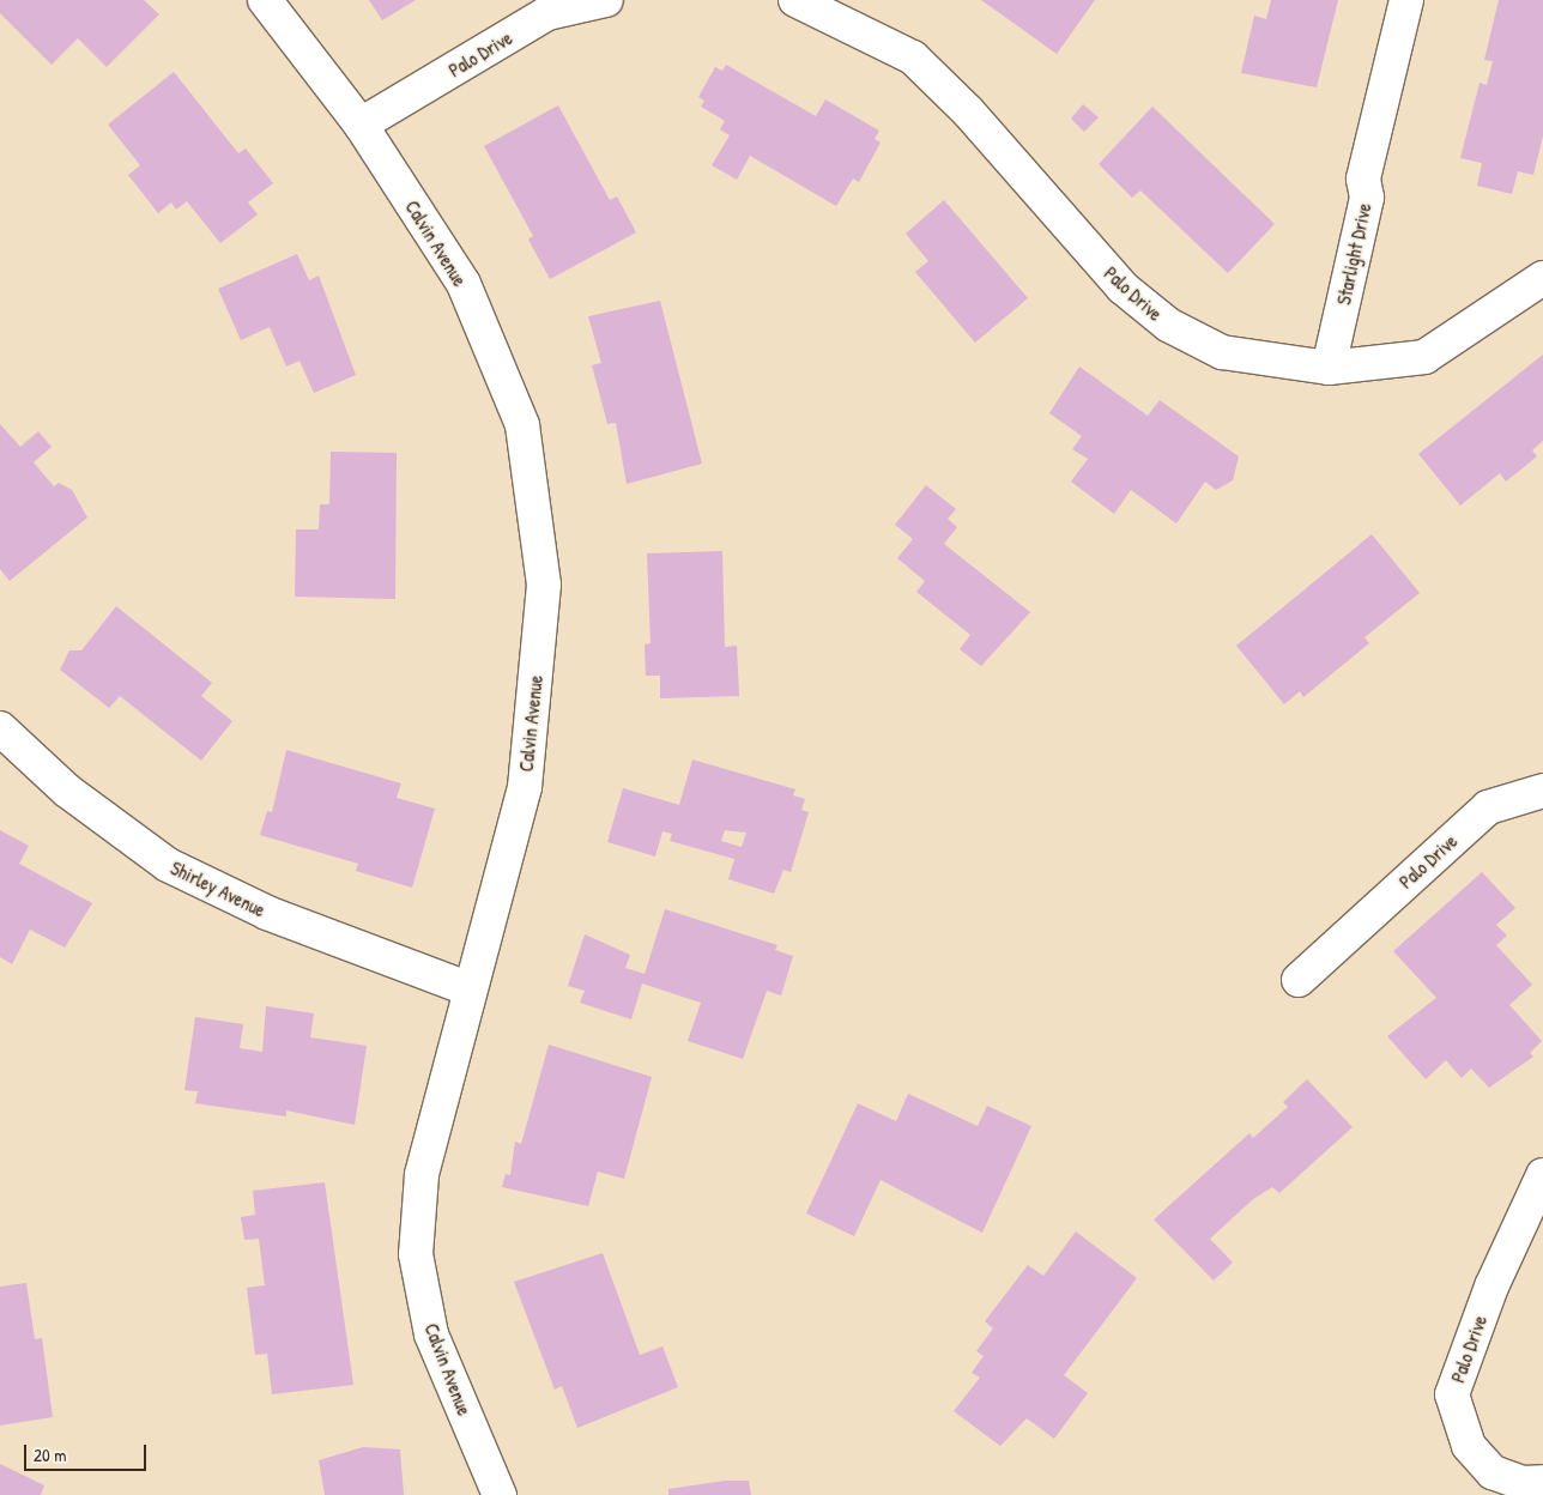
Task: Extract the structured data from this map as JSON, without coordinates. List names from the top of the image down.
{
  "streets": {
    "street": [
      "Palo Drive",
      "Calvin Avenue",
      "Starlight Drive",
      "Shirley Avenue"
    ]
  },
  "crossings": [
    ["Palo Drive", "Calvin Avenue"],
    ["Palo Drive", "Starlight Drive"],
    ["Calvin Avenue", "Shirley Avenue"]
  ],
  "scale_bar": "20 m"
}
